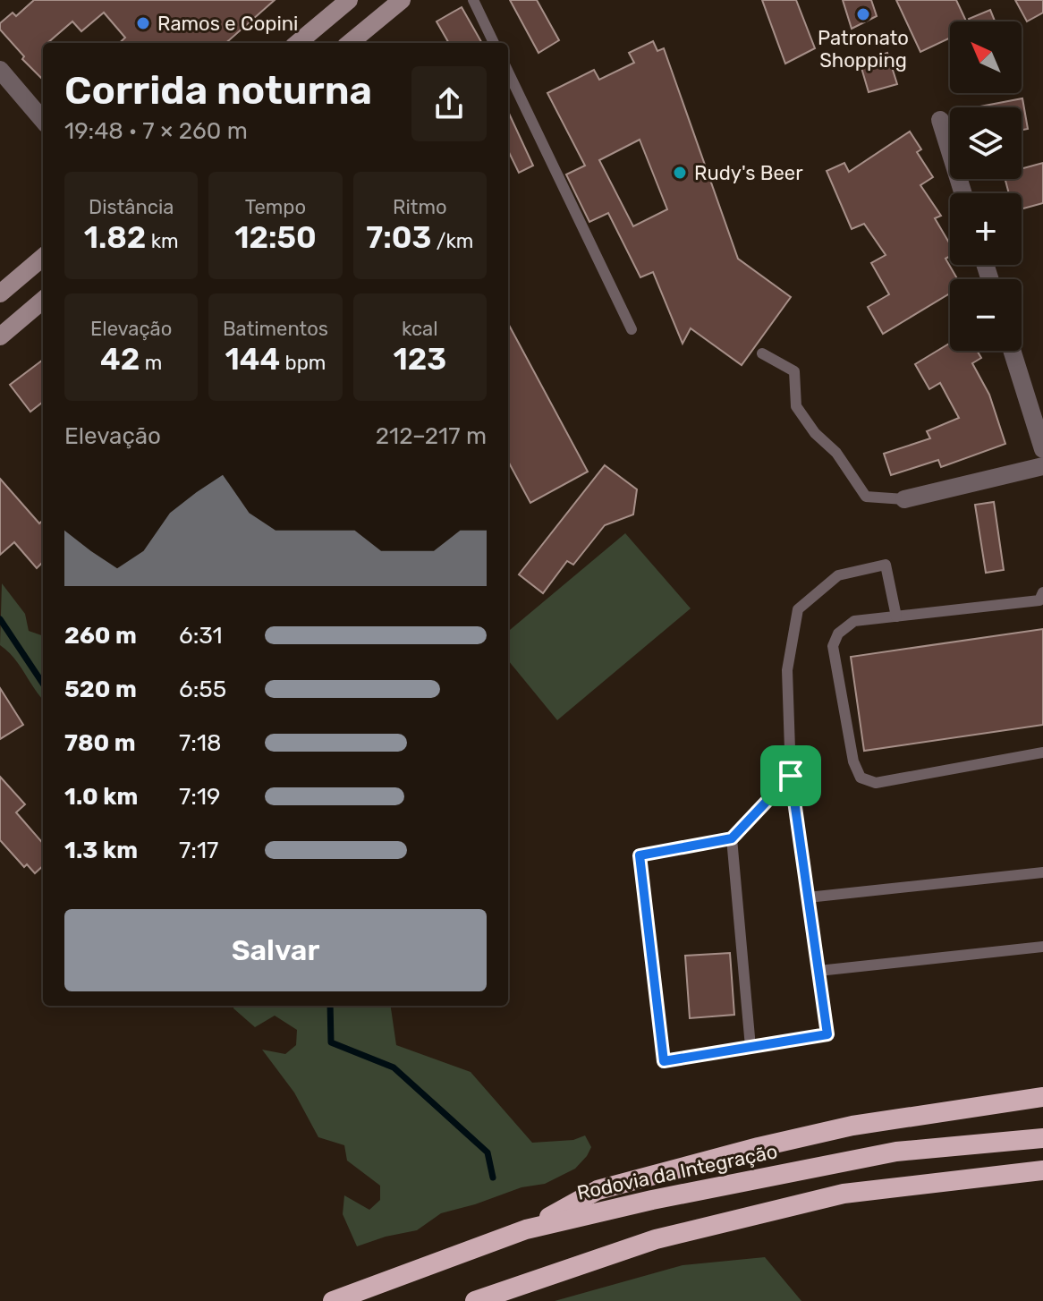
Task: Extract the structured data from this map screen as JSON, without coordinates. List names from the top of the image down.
{
  "streets": {
    "highway": ["Rodovia da Integração"]
  },
  "places": ["Patronato Shopping", "Ramos e Copini", "Rudy's Beer"],
  "north": "top left",
  "page": {
    "map_buttons": ["+", "−"],
    "heading": ["Corrida noturna", "19:48 · 7 × 260 m"],
    "stats": [
      ["Distância", "1.82 km"],
      ["Tempo", "12:50"],
      ["Ritmo", "7:03 /km"],
      ["Elevação", "42 m"],
      ["Batimentos", "144 bpm"],
      ["kcal", "123"]
    ],
    "chart": ["Elevação", "212–217 m"],
    "list": [
      {
        "name": "260 m",
        "note": "6:31"
      },
      {
        "name": "520 m",
        "note": "6:55"
      },
      {
        "name": "780 m",
        "note": "7:18"
      },
      {
        "name": "1.0 km",
        "note": "7:19"
      },
      {
        "name": "1.3 km",
        "note": "7:17"
      }
    ],
    "buttons": "Salvar"
  }
}
